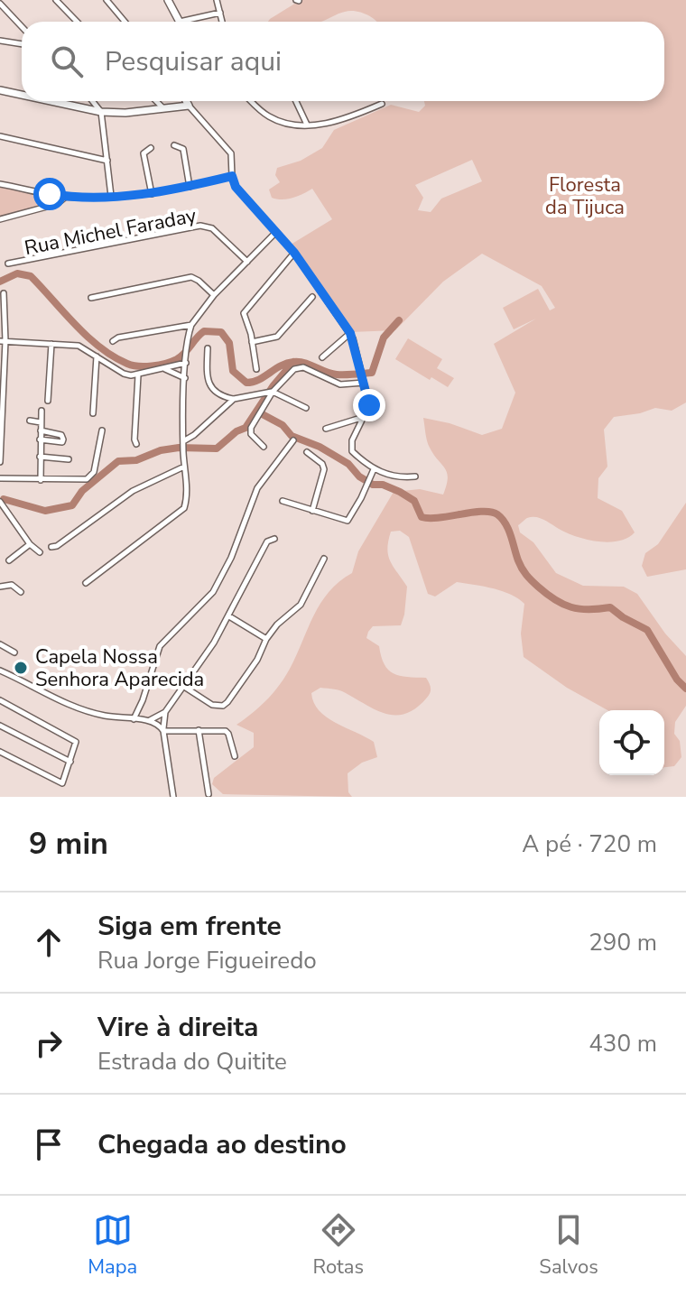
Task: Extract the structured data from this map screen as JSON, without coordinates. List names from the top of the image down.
{
  "streets": {
    "street": ["Rua Michel Faraday"]
  },
  "parks": ["Floresta da Tijuca"],
  "places": ["Capela Nossa Senhora Aparecida"],
  "page": {
    "search": "Pesquisar aqui",
    "heading": ["9 min", "A pé · 720 m"],
    "list": [
      ["Siga em frente", "Rua Jorge Figueiredo", "290 m"],
      ["Vire à direita", "Estrada do Quitite", "430 m"],
      "Chegada ao destino"
    ],
    "nav": ["Mapa", "Rotas", "Salvos"]
  }
}
